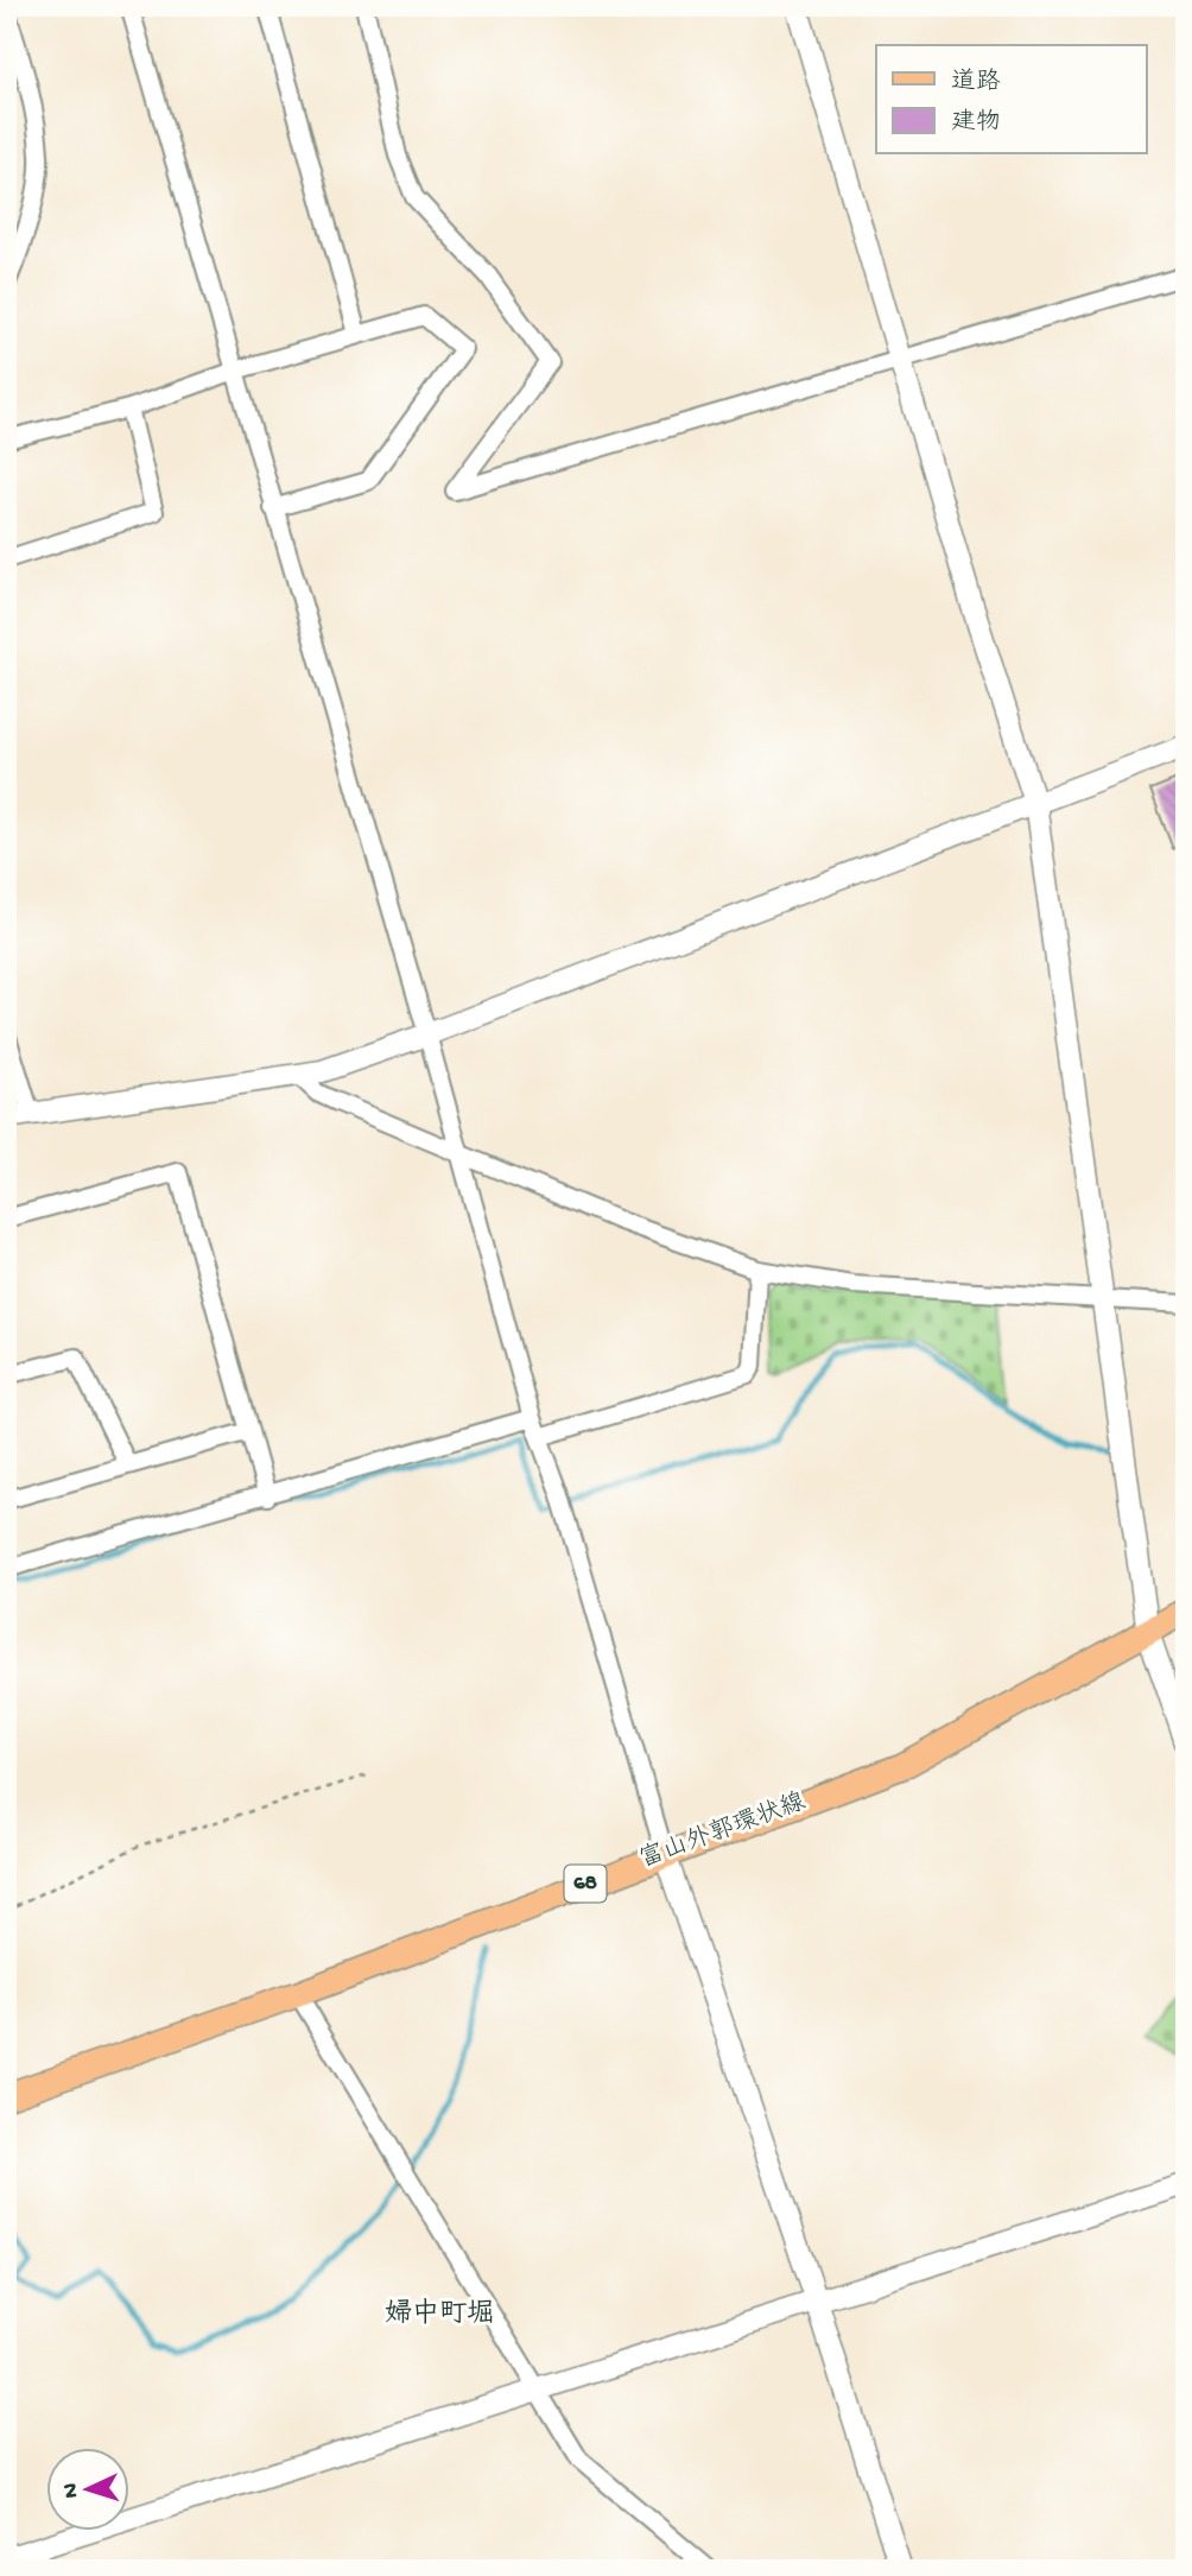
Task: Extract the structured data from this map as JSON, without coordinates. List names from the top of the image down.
{
  "streets": {
    "main road": ["富山外郭環状線", "68"]
  },
  "districts": ["婦中町堀"],
  "legend": ["道路", "建物"],
  "north": "left"
}
